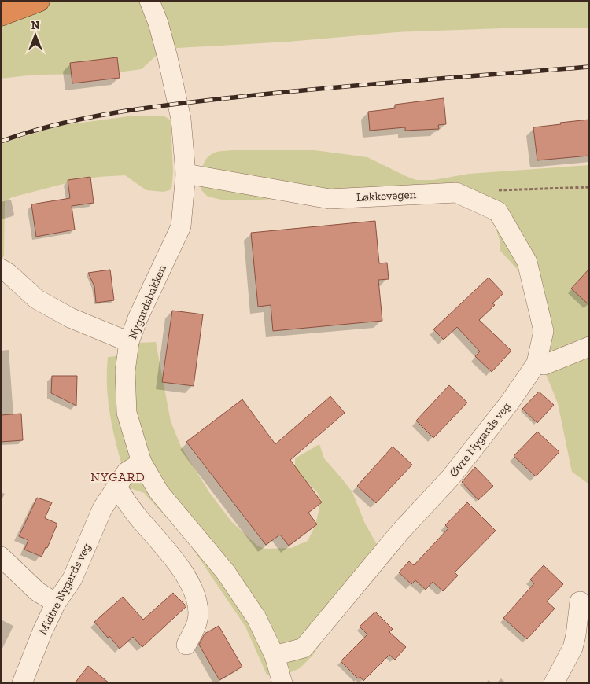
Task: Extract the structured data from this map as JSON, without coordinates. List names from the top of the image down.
{
  "streets": {
    "street": [
      "Løkkevegen",
      "Nygardsbakken",
      "Øvre Nygards veg",
      "Midtre Nygards veg"
    ]
  },
  "crossings": [
    ["Løkkevegen", "Nygardsbakken"],
    ["Løkkevegen", "Øvre Nygards veg"],
    ["Nygardsbakken", "Øvre Nygards veg"],
    ["Nygardsbakken", "Midtre Nygards veg"]
  ],
  "districts": ["NYGARD"],
  "north": "top"
}
